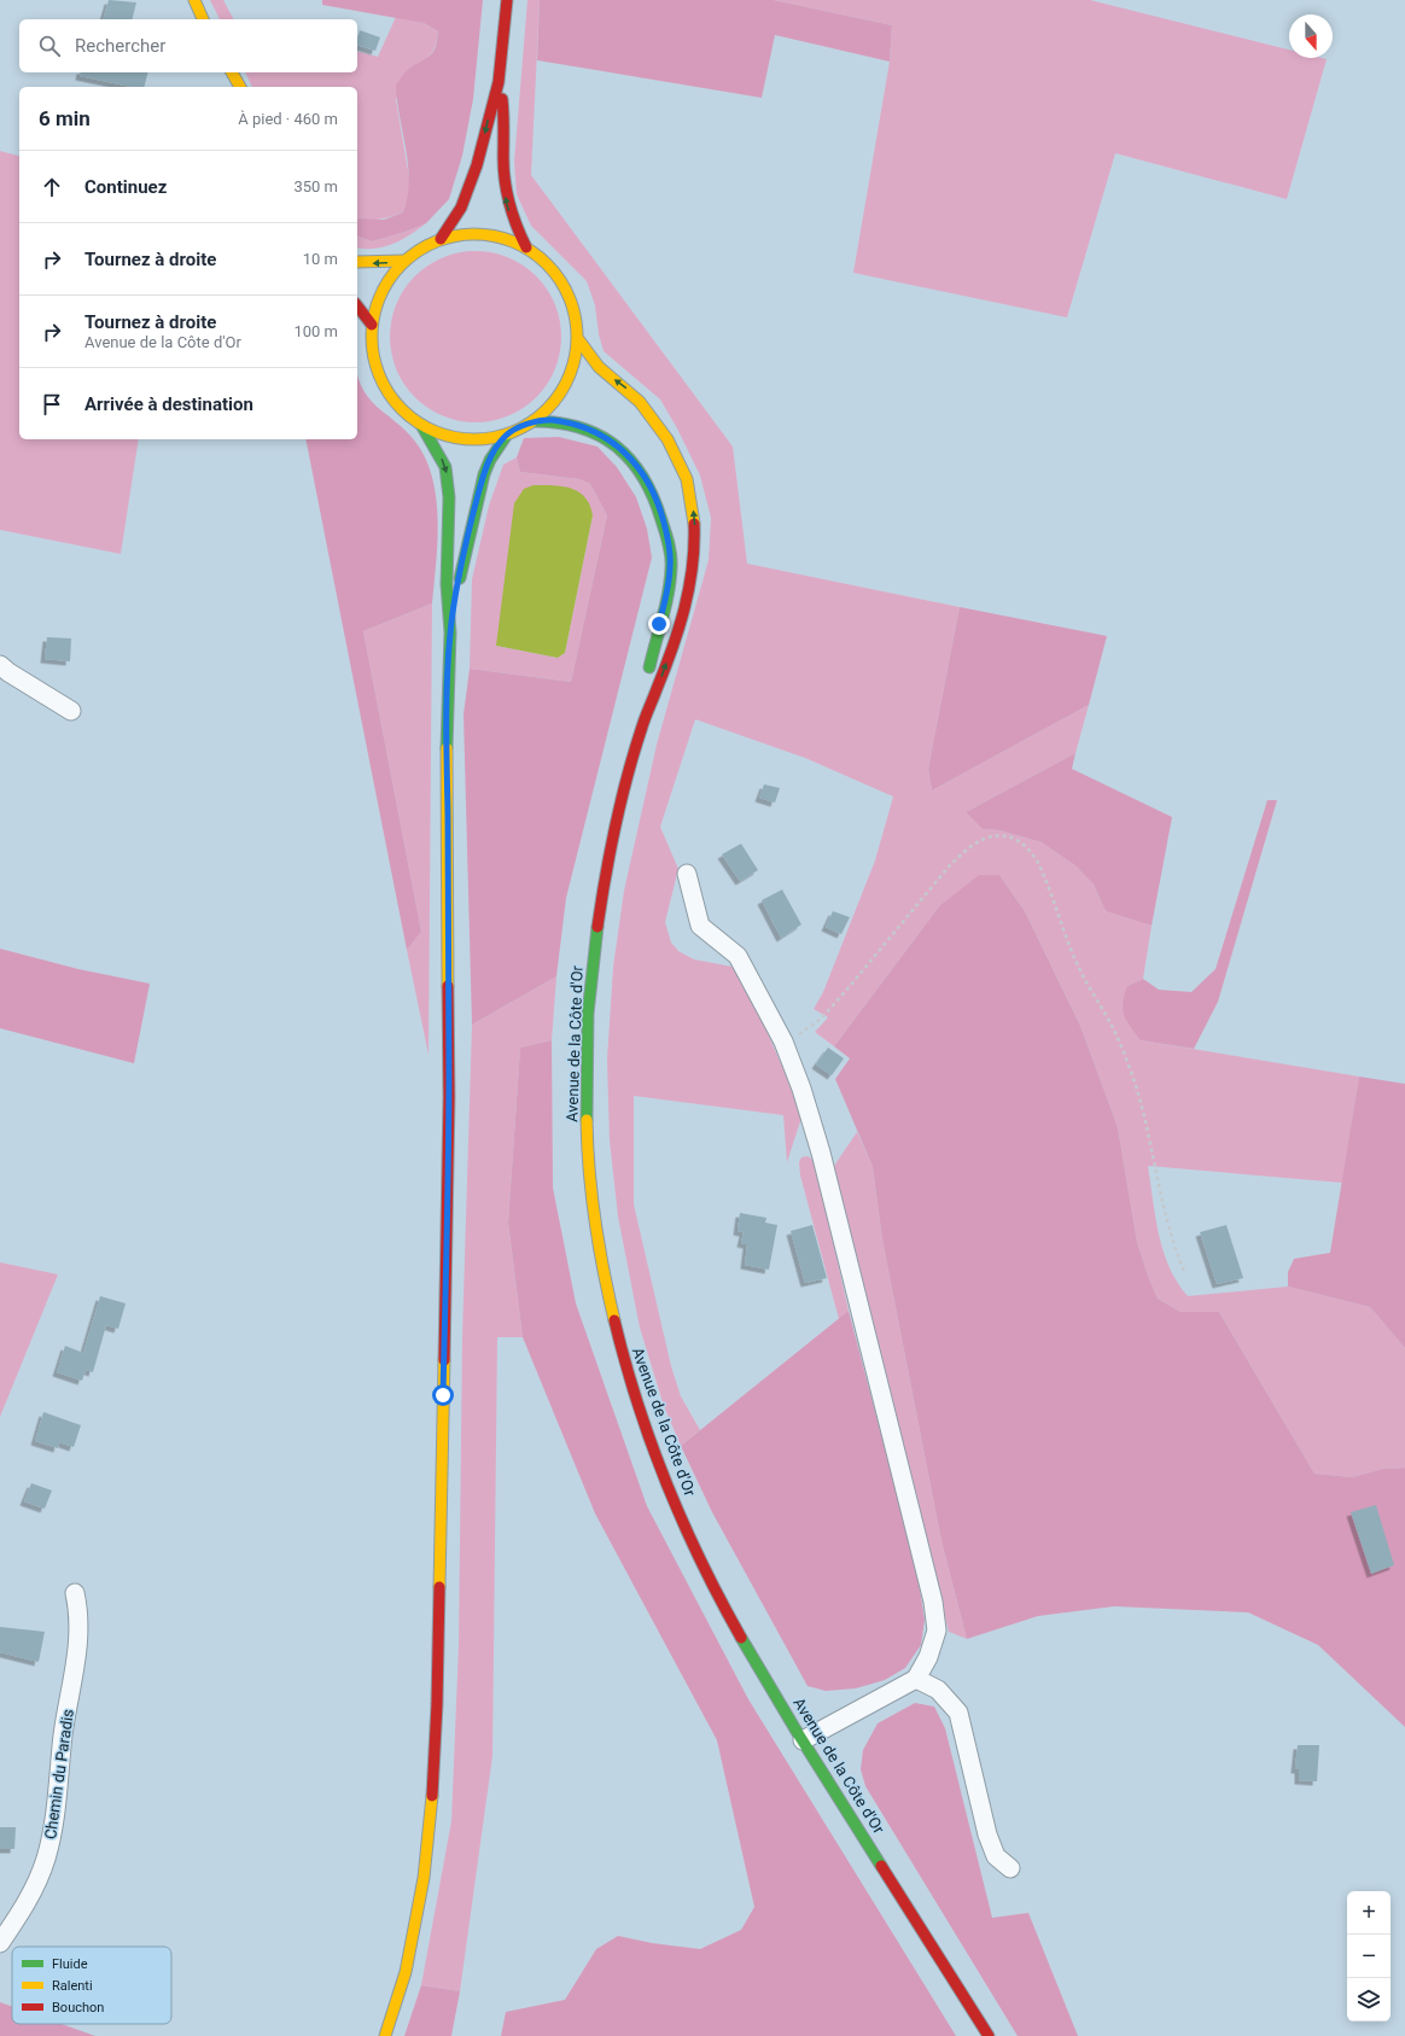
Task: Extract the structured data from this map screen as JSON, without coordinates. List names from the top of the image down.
{
  "streets": {
    "main road": ["Avenue de la Côte d'Or"],
    "street": ["Chemin du Paradis"]
  },
  "legend": ["Fluide", "Ralenti", "Bouchon"],
  "north": "bottom",
  "page": {
    "search": "Rechercher",
    "heading": ["6 min", "À pied · 460 m"],
    "list": [
      ["Continuez", "350 m"],
      ["Tournez à droite", "10 m"],
      ["Tournez à droite", "Avenue de la Côte d'Or", "100 m"],
      "Arrivée à destination"
    ],
    "map_buttons": ["+", "−"]
  }
}
